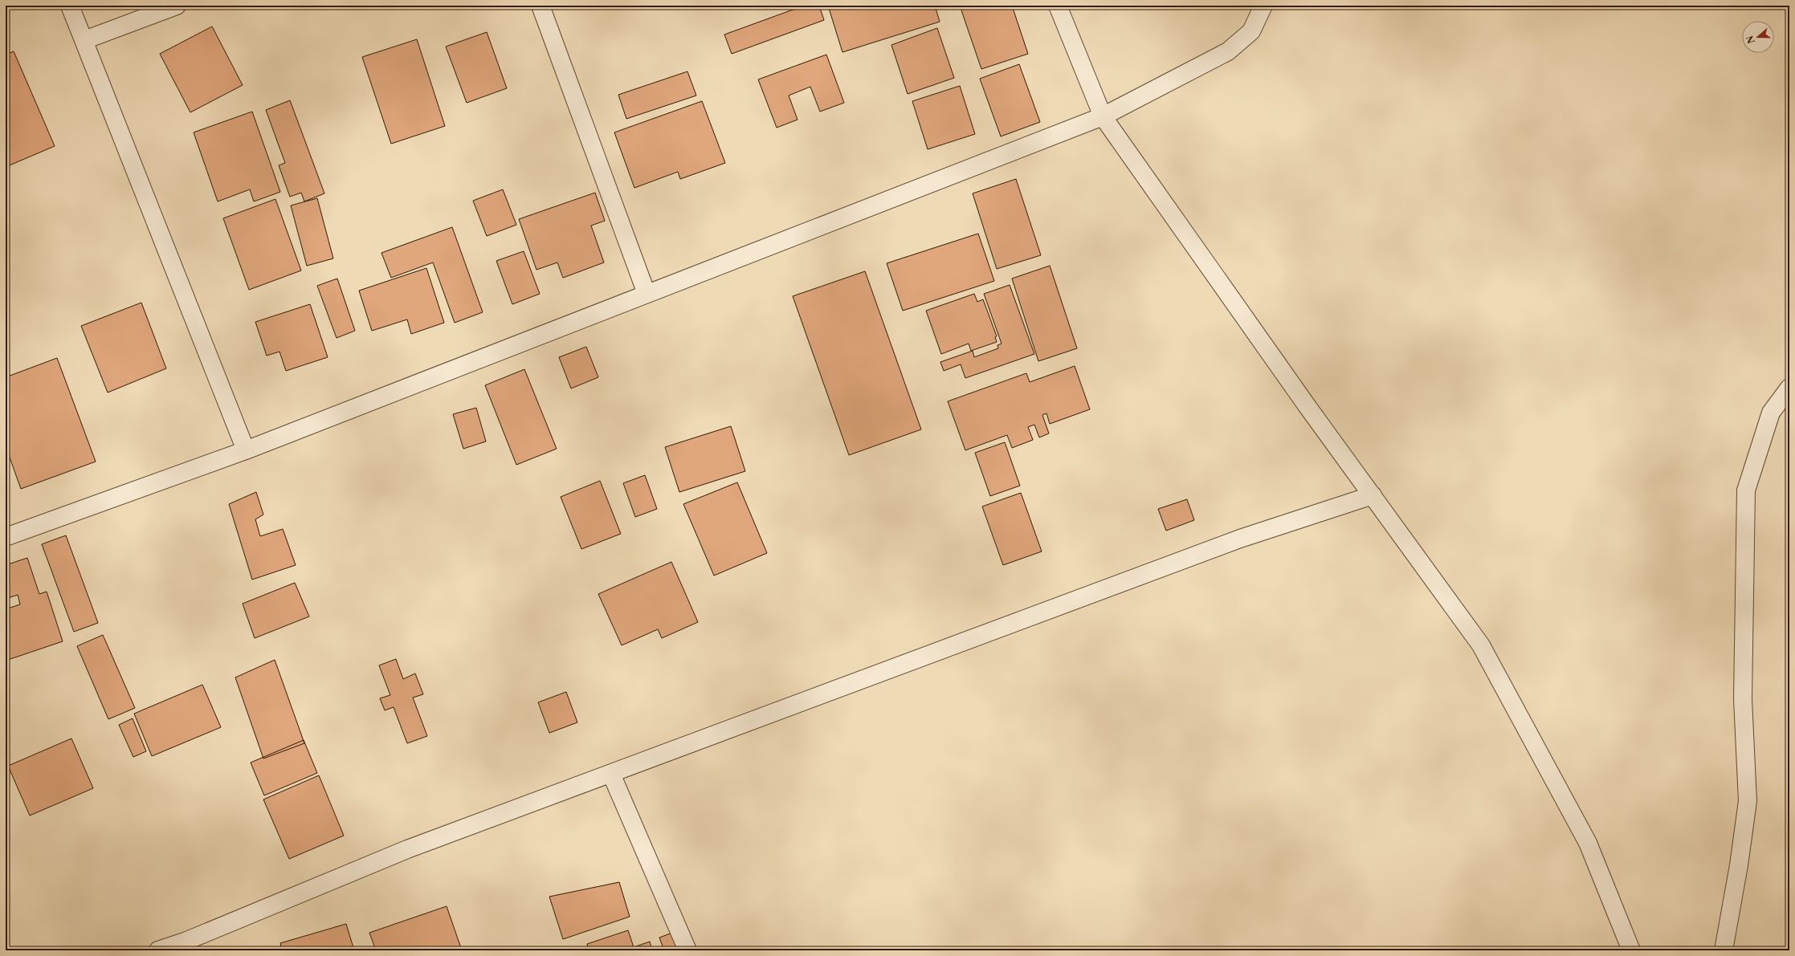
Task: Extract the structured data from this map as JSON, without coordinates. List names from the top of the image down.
{
  "north": "left"
}
